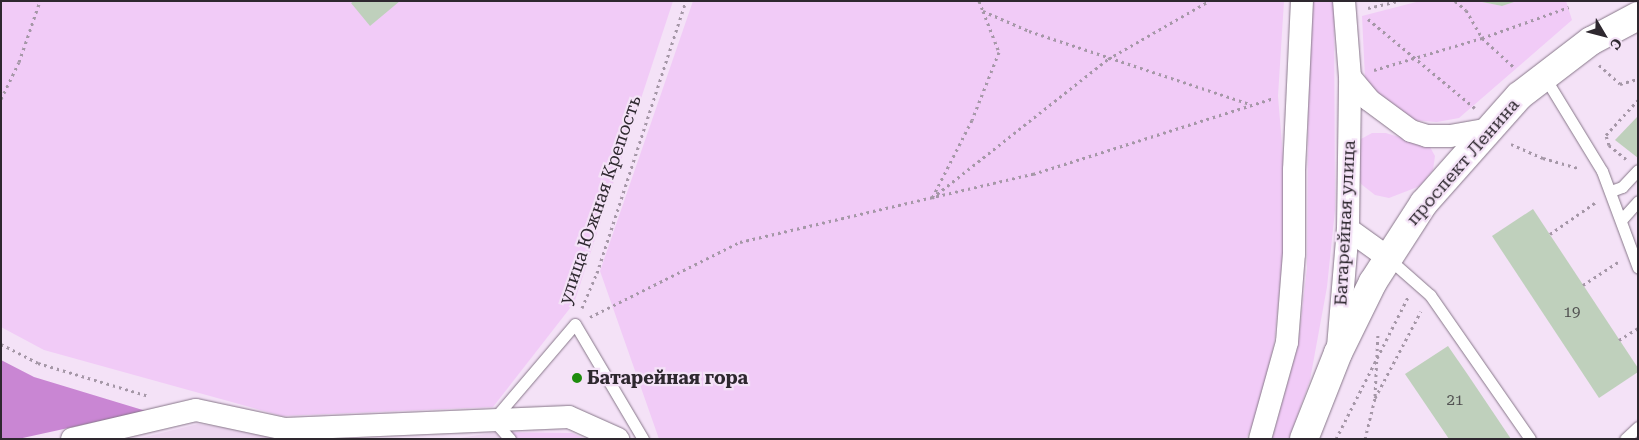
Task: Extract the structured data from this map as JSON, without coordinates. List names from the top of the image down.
{
  "streets": {
    "street": ["проспект Ленина", "Батарейная улица"],
    "lane": ["улица Южная Крепость"]
  },
  "crossings": [
    ["проспект Ленина", "Батарейная улица"]
  ],
  "places": ["Батарейная гора"],
  "house_numbers": ["19", "21"],
  "north": "bottom right"
}
